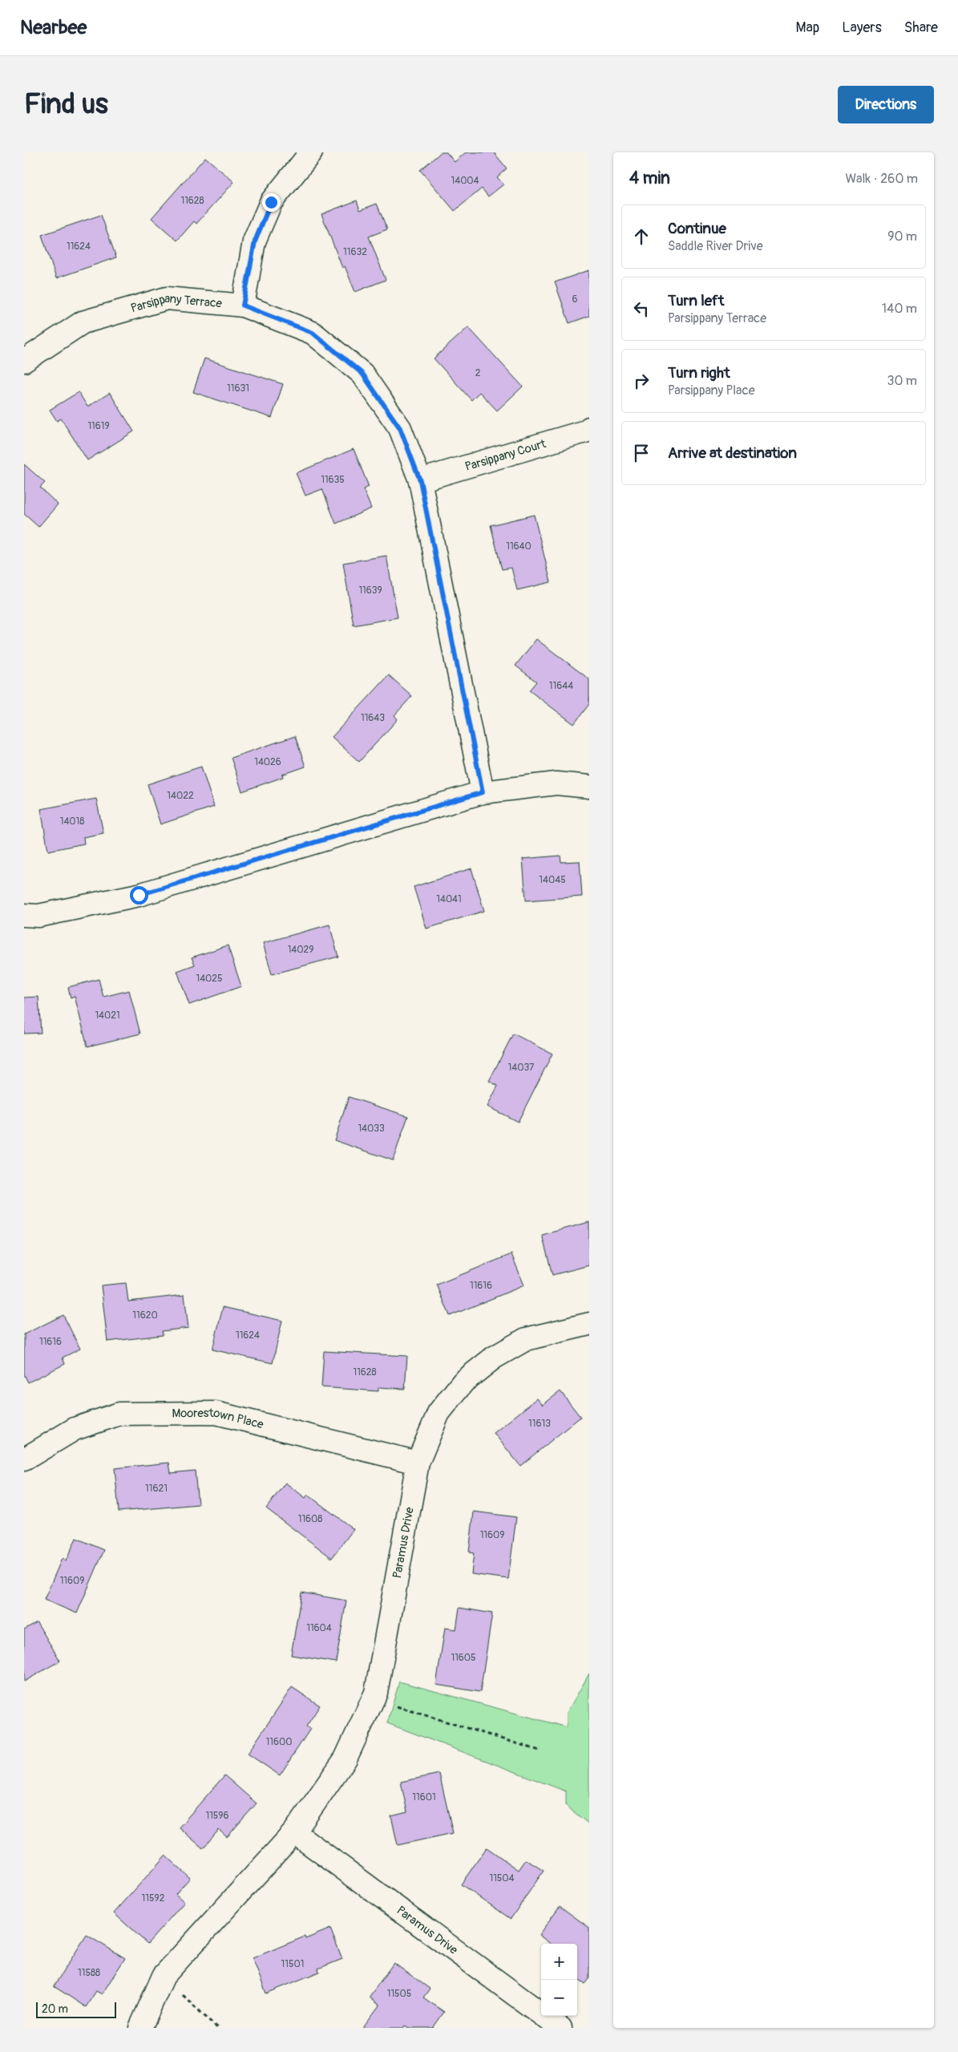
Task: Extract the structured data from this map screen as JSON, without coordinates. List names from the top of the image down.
{
  "streets": {
    "street": [
      "Parsippany Terrace",
      "Parsippany Court",
      "Moorestown Place",
      "Paramus Drive"
    ]
  },
  "crossings": [
    ["Parsippany Terrace", "Parsippany Court"],
    ["Moorestown Place", "Paramus Drive"]
  ],
  "house_numbers": [
    "14004",
    "11628",
    "11624",
    "11632",
    "6",
    "2",
    "11631",
    "11619",
    "11635",
    "11640",
    "11639",
    "11644",
    "11643",
    "14026",
    "14022",
    "14018",
    "14045",
    "14041",
    "14029",
    "14025",
    "14021",
    "14037",
    "14033",
    "11616",
    "11620",
    "11624",
    "11616",
    "11628",
    "11613",
    "11621",
    "11608",
    "11609",
    "11609",
    "11604",
    "11605",
    "11600",
    "11601",
    "11596",
    "11504",
    "11592",
    "11501",
    "11588",
    "11505"
  ],
  "scale_bar": "20 m",
  "page": {
    "header": "Nearbee",
    "nav": ["Map", "Layers", "Share"],
    "buttons": "Directions",
    "title": "Find us",
    "heading": ["4 min", "Walk · 260 m"],
    "list": [
      ["Continue", "Saddle River Drive", "90 m"],
      ["Turn left", "Parsippany Terrace", "140 m"],
      ["Turn right", "Parsippany Place", "30 m"],
      "Arrive at destination"
    ],
    "map_buttons": ["+", "−"],
    "scale": "20 m"
  }
}
